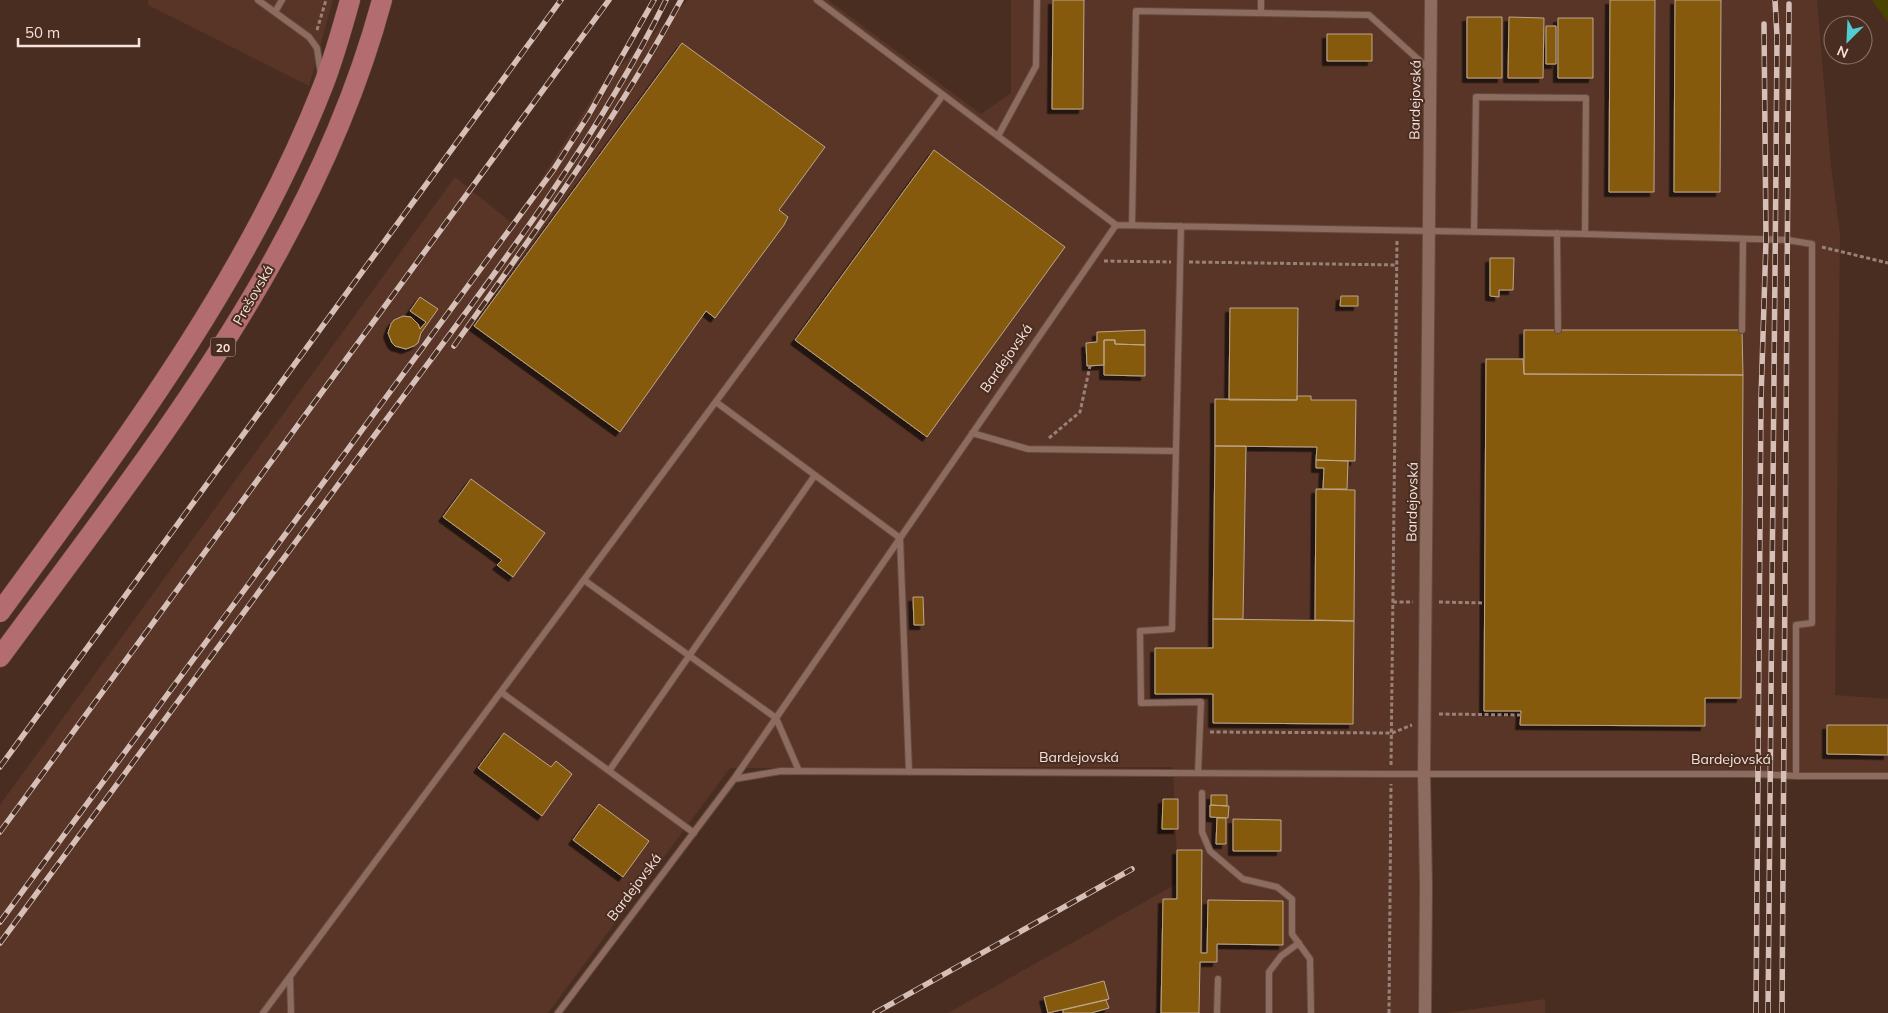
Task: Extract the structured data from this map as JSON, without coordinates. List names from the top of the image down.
{
  "streets": {
    "main road": ["Prešovská", "20"],
    "street": ["Bardejovská"]
  },
  "scale_bar": "50 m",
  "north": "bottom left"
}
